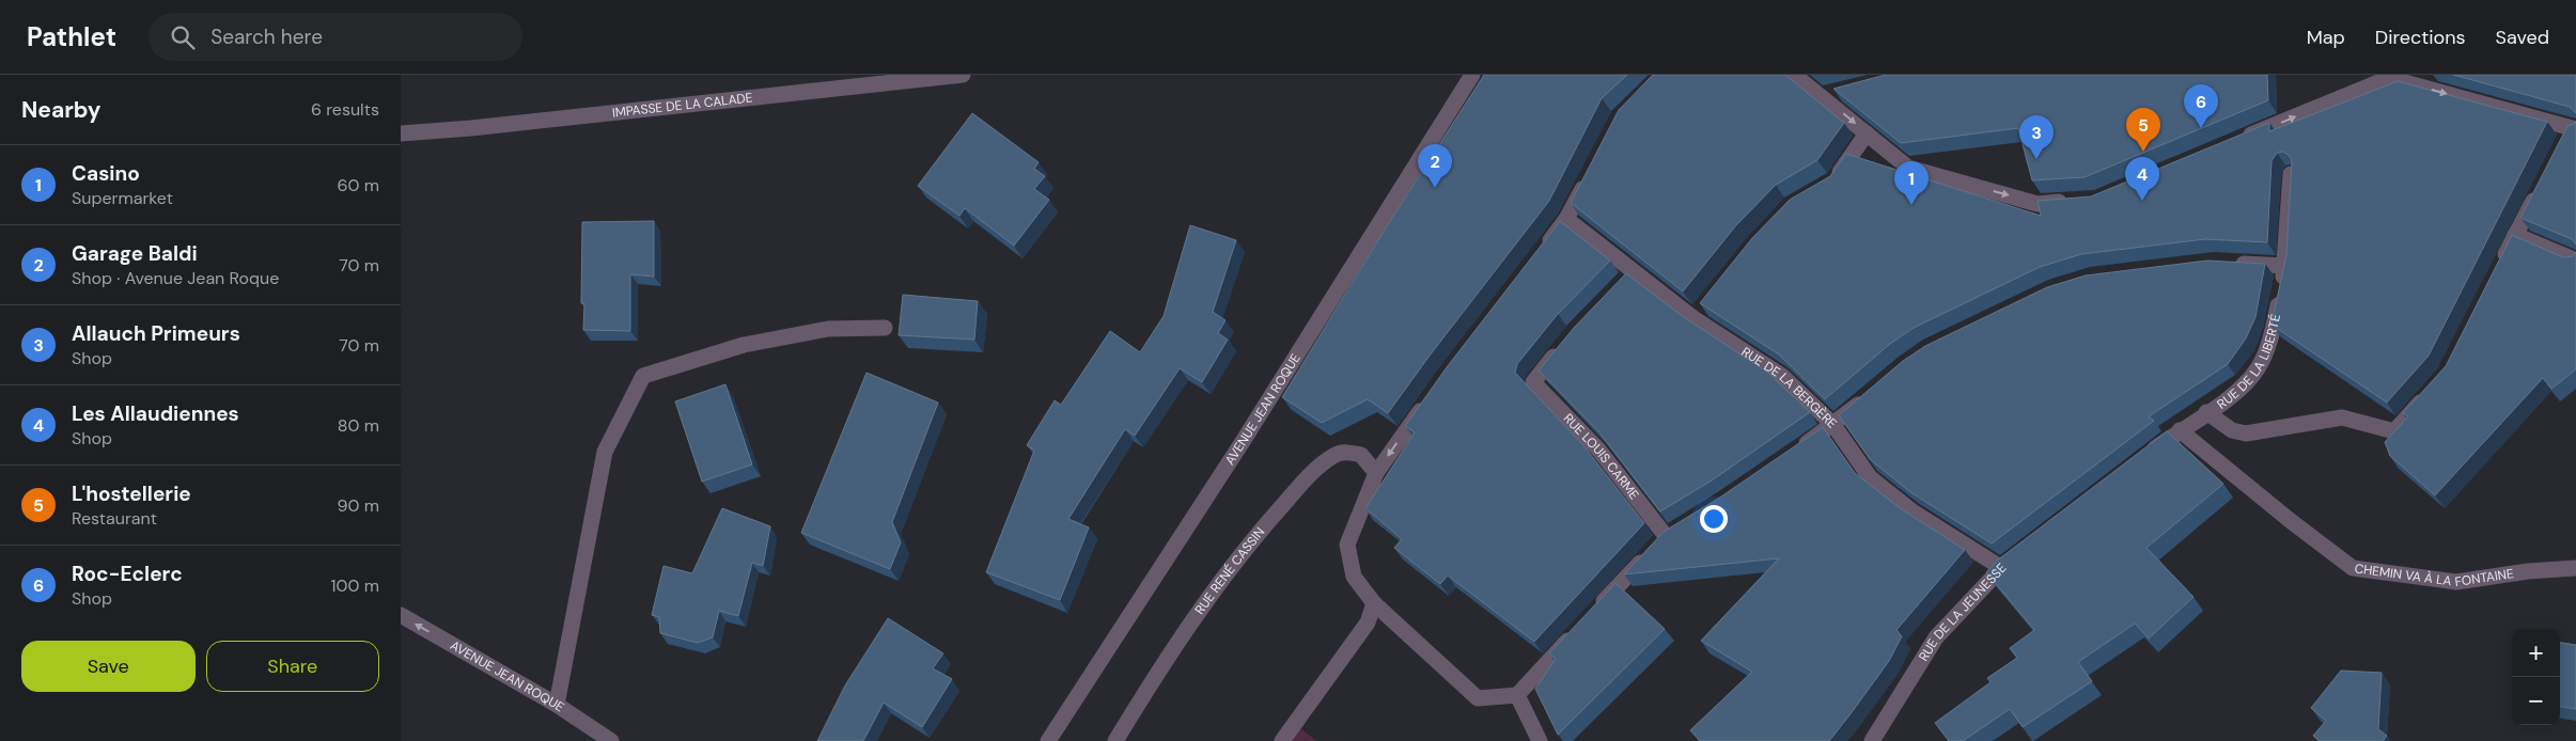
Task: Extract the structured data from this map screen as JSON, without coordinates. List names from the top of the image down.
{
  "streets": {
    "street": [
      "IMPASSE DE LA CALADE",
      "RUE DE LA LIBERTÉ",
      "RUE DE LA BERGÈRE",
      "AVENUE JEAN ROQUE",
      "RUE LOUIS CARME",
      "CHEMIN VA À LA FONTAINE",
      "RUE RENÉ CASSIN",
      "RUE DE LA JEUNESSE"
    ]
  },
  "crossings": [
    ["RUE DE LA LIBERTÉ", "CHEMIN VA À LA FONTAINE"],
    ["RUE DE LA BERGÈRE", "RUE DE LA JEUNESSE"]
  ],
  "page": {
    "header": "Pathlet",
    "search": "Search here",
    "nav": ["Map", "Directions", "Saved"],
    "heading": ["Nearby", "6 results"],
    "pins": [
      "6",
      "5",
      "3",
      "2",
      "4",
      "1"
    ],
    "list": [
      {
        "mark": "1",
        "name": "Casino",
        "note": "Supermarket",
        "value": "60 m"
      },
      {
        "mark": "2",
        "name": "Garage Baldi",
        "note": "Shop · Avenue Jean Roque",
        "value": "70 m"
      },
      {
        "mark": "3",
        "name": "Allauch Primeurs",
        "note": "Shop",
        "value": "70 m"
      },
      {
        "mark": "4",
        "name": "Les Allaudiennes",
        "note": "Shop",
        "value": "80 m"
      },
      {
        "mark": "5",
        "name": "L'hostellerie",
        "note": "Restaurant",
        "value": "90 m"
      },
      {
        "mark": "6",
        "name": "Roc-Eclerc",
        "note": "Shop",
        "value": "100 m"
      }
    ],
    "buttons": ["Save", "Share"],
    "map_buttons": ["+", "−"]
  }
}
